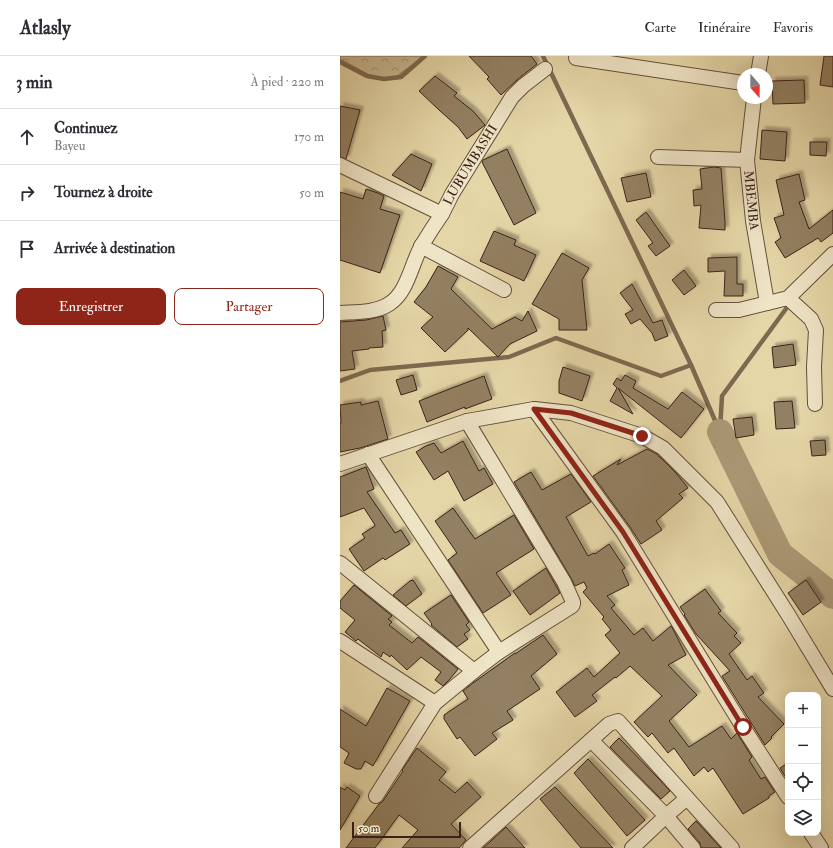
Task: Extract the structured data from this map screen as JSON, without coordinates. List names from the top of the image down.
{
  "streets": {
    "street": ["LUBUMBASHI", "MBEMBA"]
  },
  "scale_bar": "50 m",
  "north": "bottom",
  "page": {
    "header": "Atlasly",
    "nav": ["Carte", "Itinéraire", "Favoris"],
    "heading": ["3 min", "À pied · 220 m"],
    "list": [
      ["Continuez", "Bayeu", "170 m"],
      ["Tournez à droite", "50 m"],
      "Arrivée à destination"
    ],
    "buttons": ["Enregistrer", "Partager"],
    "map_buttons": ["+", "−"],
    "scale": "50 m"
  }
}
